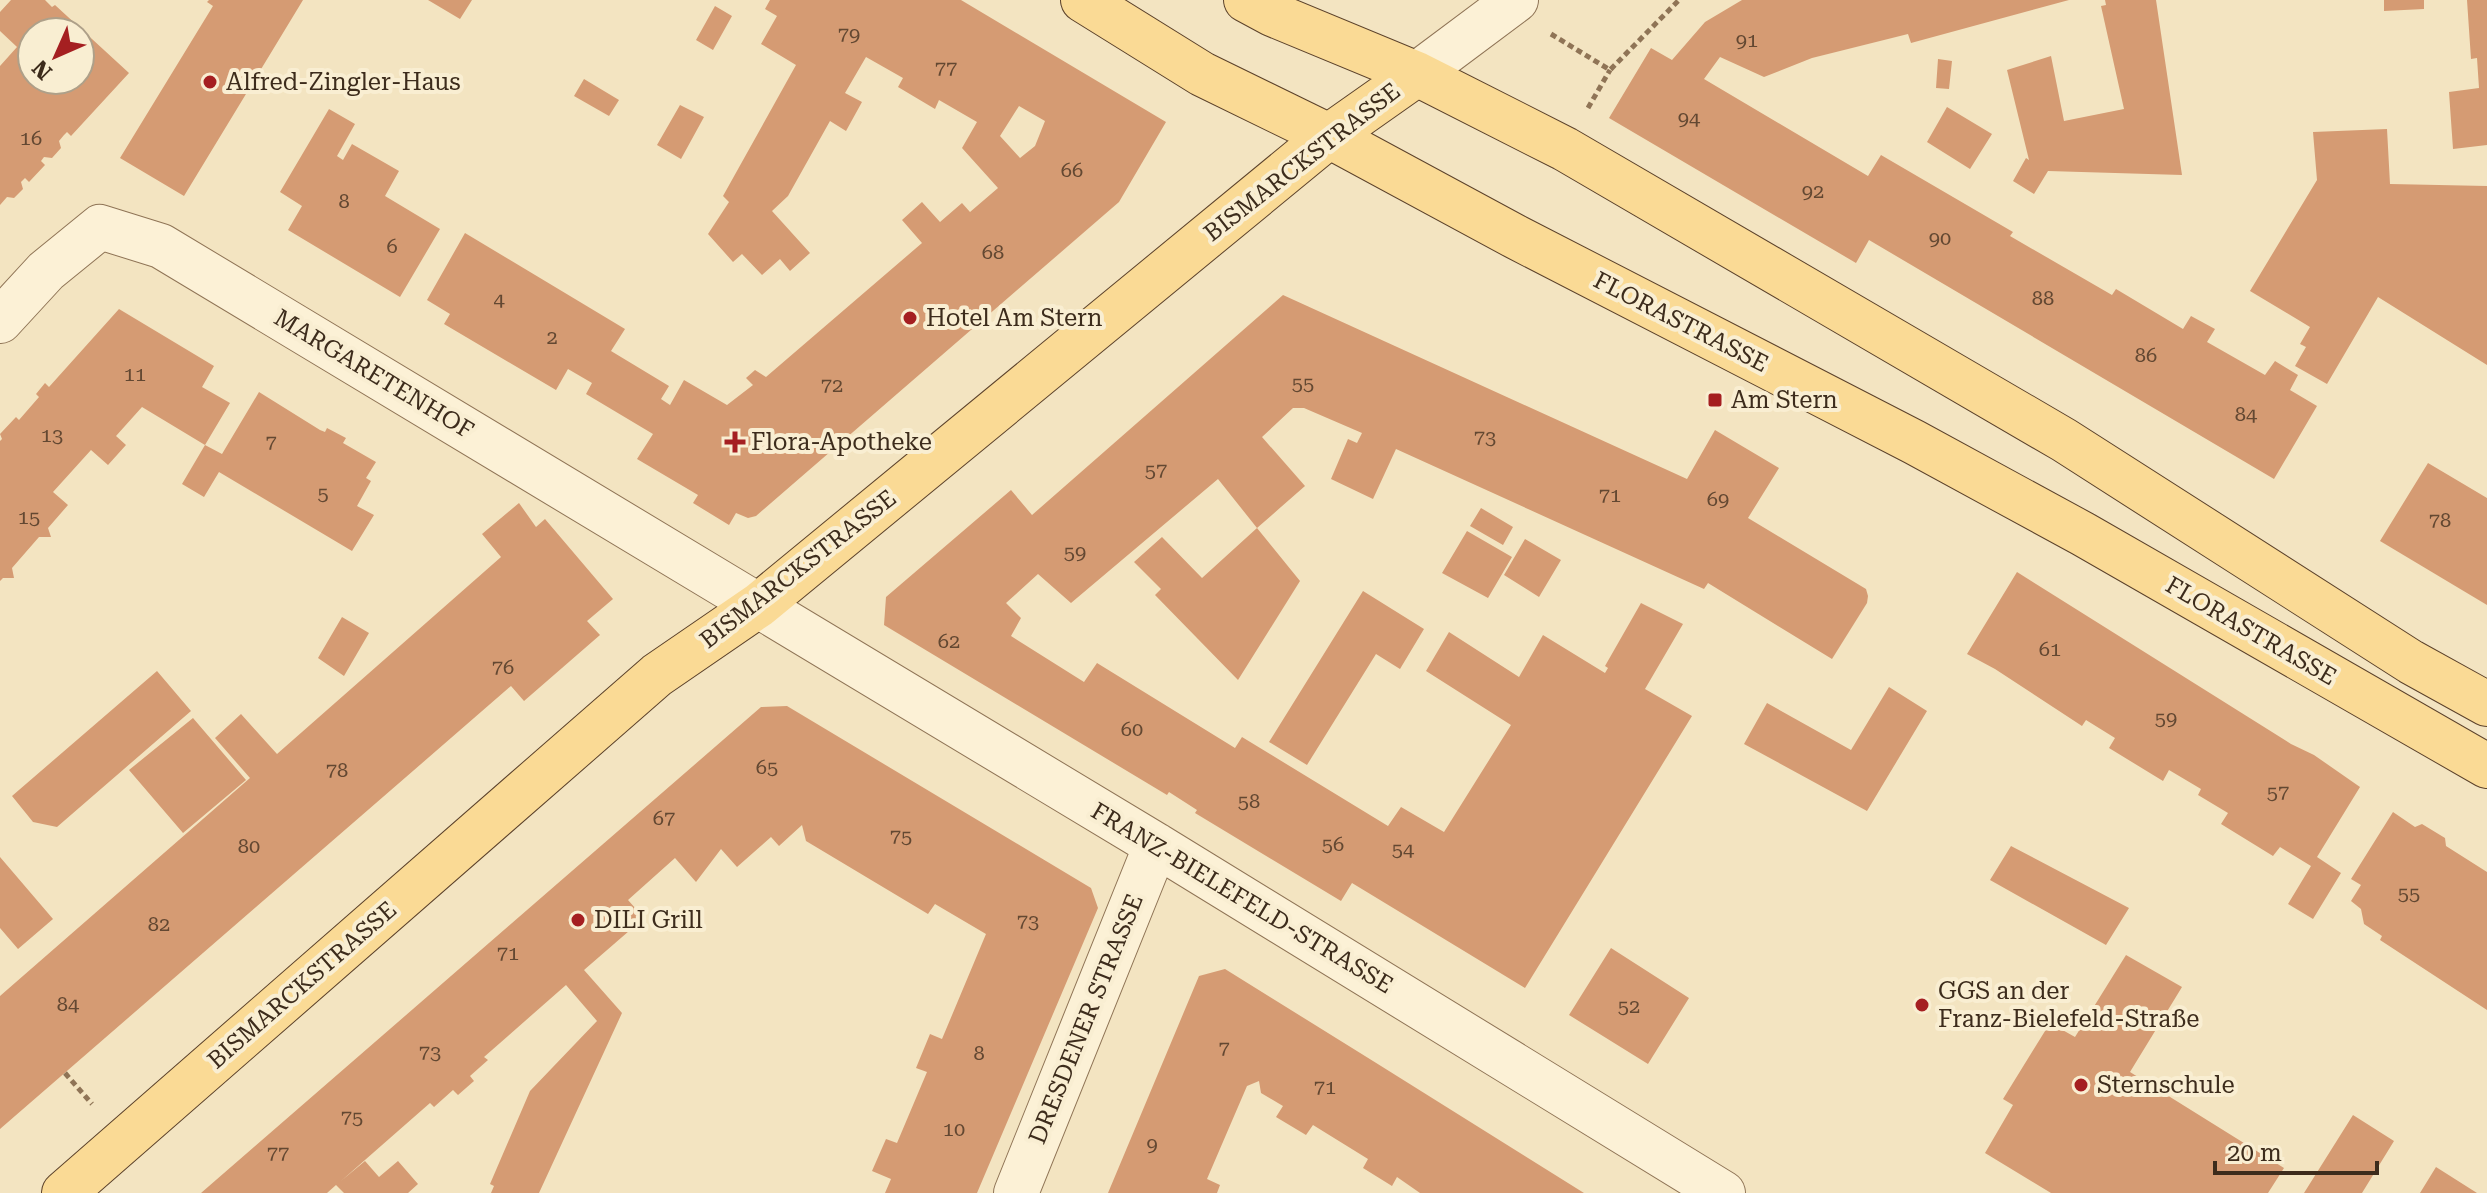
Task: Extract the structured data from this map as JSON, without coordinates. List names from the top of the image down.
{
  "streets": {
    "main road": ["BISMARCKSTRASSE", "FLORASTRASSE"],
    "street": ["MARGARETENHOF", "FRANZ-BIELEFELD-STRASSE", "DRESDENER STRASSE"]
  },
  "crossings": [
    ["BISMARCKSTRASSE", "FLORASTRASSE"],
    ["BISMARCKSTRASSE", "MARGARETENHOF"],
    ["BISMARCKSTRASSE", "FRANZ-BIELEFELD-STRASSE"],
    ["MARGARETENHOF", "FRANZ-BIELEFELD-STRASSE"],
    ["FRANZ-BIELEFELD-STRASSE", "DRESDENER STRASSE"]
  ],
  "places": {
    "other": [
      "Alfred-Zingler-Haus",
      "Hotel Am Stern",
      "DILI Grill",
      "GGS an der Franz-Bielefeld-Straße",
      "Sternschule"
    ],
    "transit": ["Am Stern"],
    "health": ["Flora-Apotheke"]
  },
  "house_numbers": [
    "79",
    "91",
    "77",
    "94",
    "16",
    "66",
    "92",
    "8",
    "90",
    "6",
    "68",
    "88",
    "4",
    "2",
    "86",
    "11",
    "55",
    "72",
    "84",
    "13",
    "73",
    "7",
    "57",
    "5",
    "71",
    "69",
    "15",
    "78",
    "59",
    "62",
    "61",
    "76",
    "59",
    "60",
    "65",
    "78",
    "57",
    "58",
    "67",
    "75",
    "56",
    "80",
    "54",
    "55",
    "73",
    "82",
    "71",
    "84",
    "52",
    "7",
    "73",
    "8",
    "71",
    "75",
    "10",
    "9",
    "77"
  ],
  "scale_bar": "20 m",
  "north": "bottom left"
}
